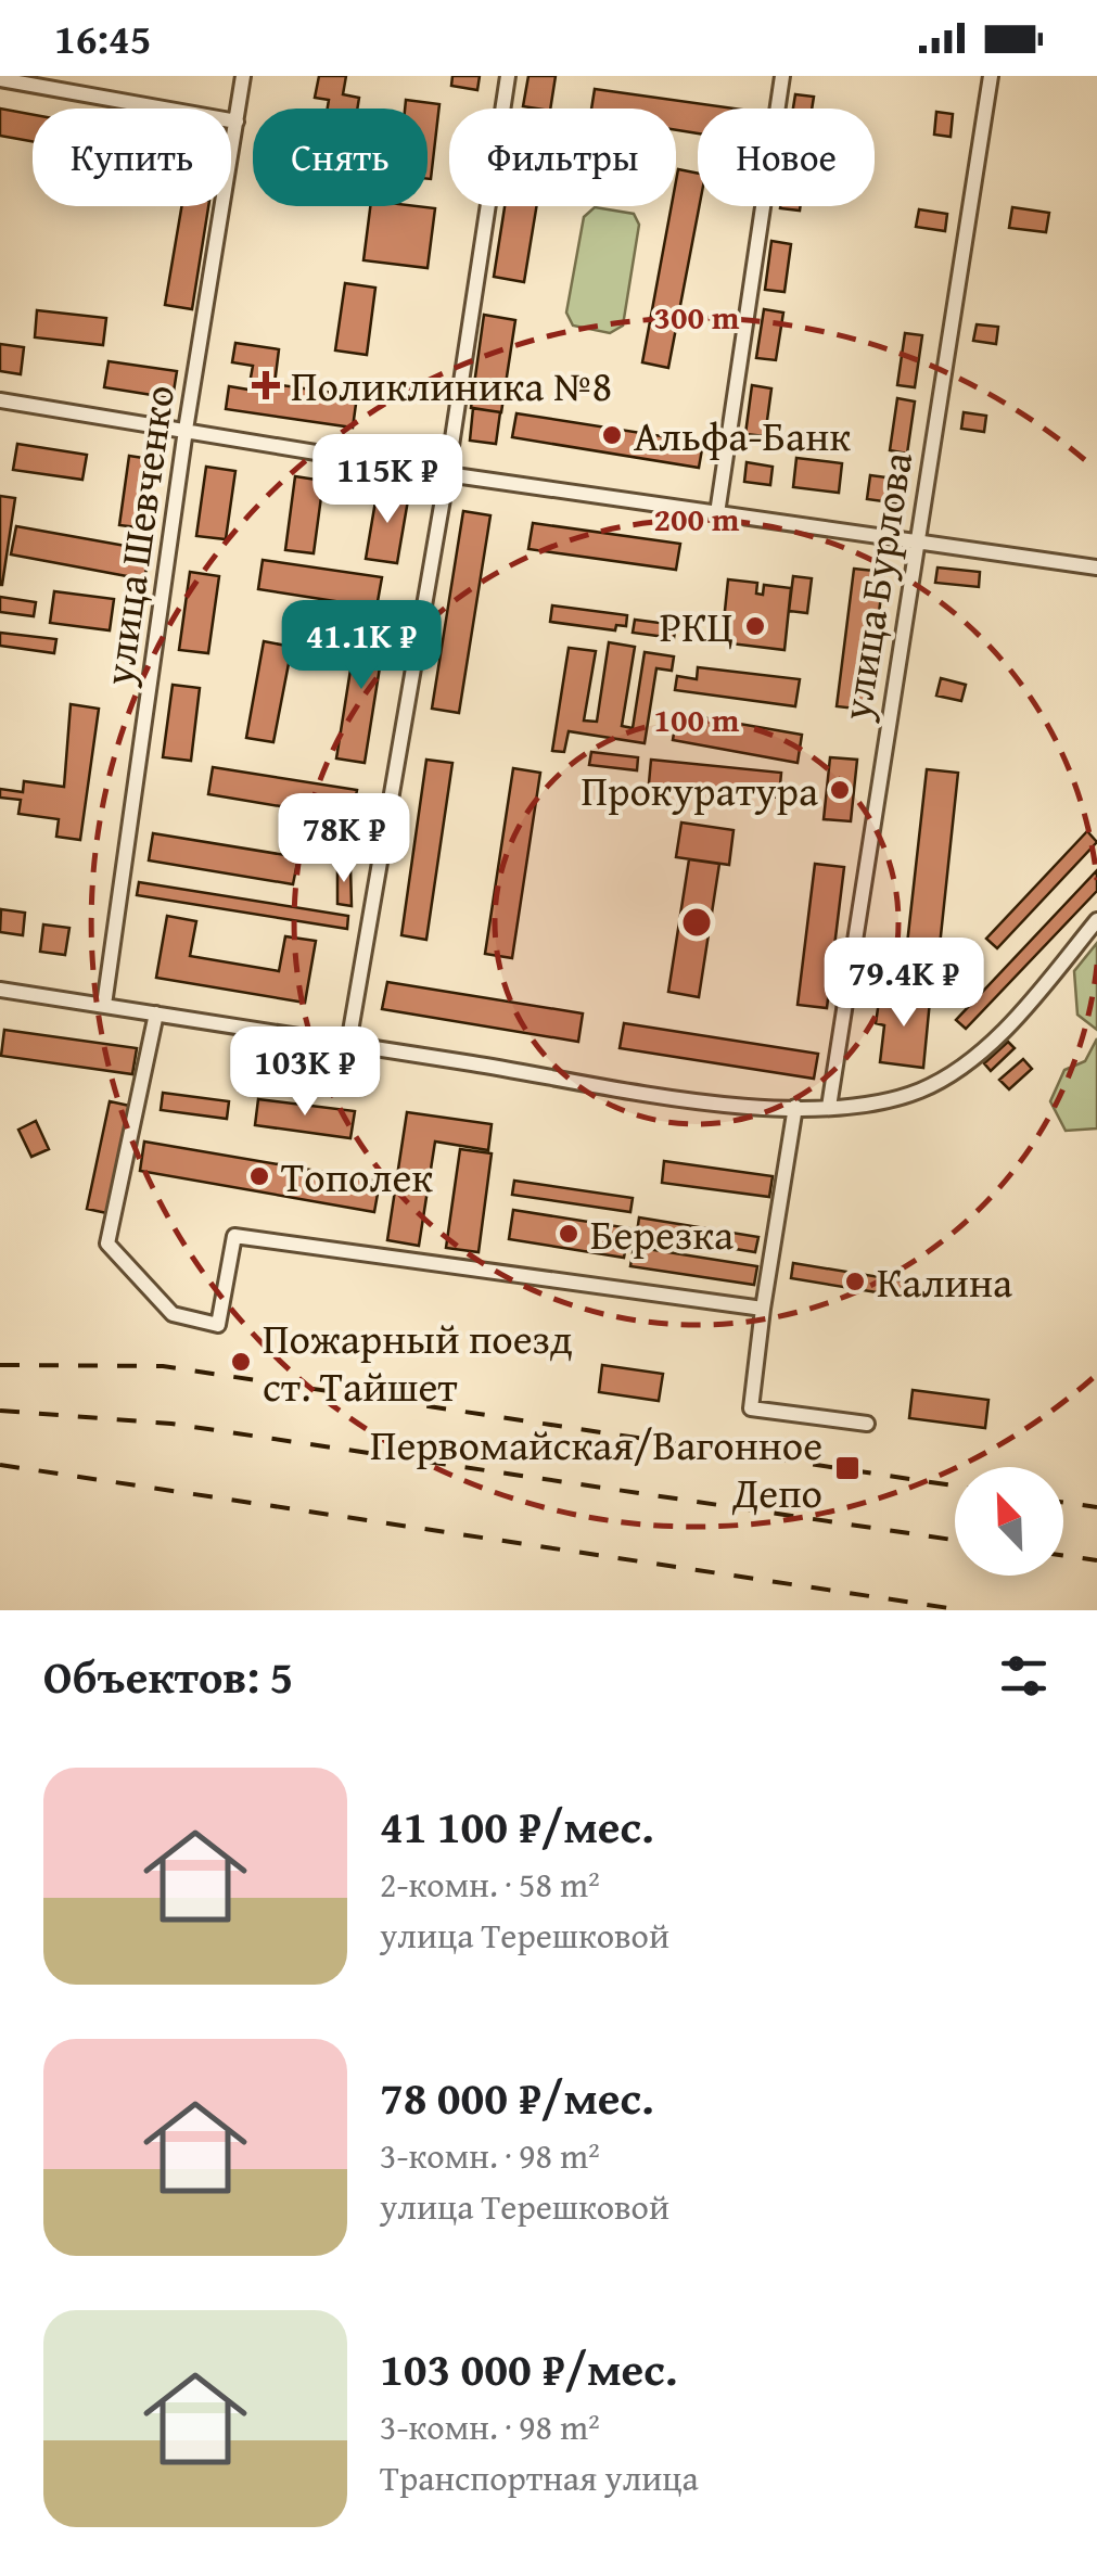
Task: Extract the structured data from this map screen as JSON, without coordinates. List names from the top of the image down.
{
  "streets": {
    "street": ["улица Шевченко", "улица Бурлова"]
  },
  "places": {
    "health": ["Поликлиника №8"],
    "other": [
      "Альфа-Банк",
      "РКЦ",
      "Прокуратура",
      "Тополек",
      "Березка",
      "Калина",
      "Пожарный поезд ст. Тайшет"
    ],
    "transit": ["Первомайская/Вагонное Депо"]
  },
  "north": "top left",
  "page": {
    "status": "16:45",
    "chip": [
      "Купить",
      "Снять",
      "Фильтры",
      "Новое"
    ],
    "price": [
      "115K ₽",
      "41.1K ₽",
      "78K ₽",
      "79.4K ₽",
      "103K ₽"
    ],
    "heading": "Объектов: 5",
    "list": [
      {
        "name": "41 100 ₽/мес.",
        "note": "2-комн. · 58 m² · улица Терешковой"
      },
      {
        "name": "78 000 ₽/мес.",
        "note": "3-комн. · 98 m² · улица Терешковой"
      },
      {
        "name": "103 000 ₽/мес.",
        "note": "3-комн. · 98 m² · Транспортная улица"
      }
    ]
  },
  "rings": ["300 m", "200 m", "100 m"]
}
